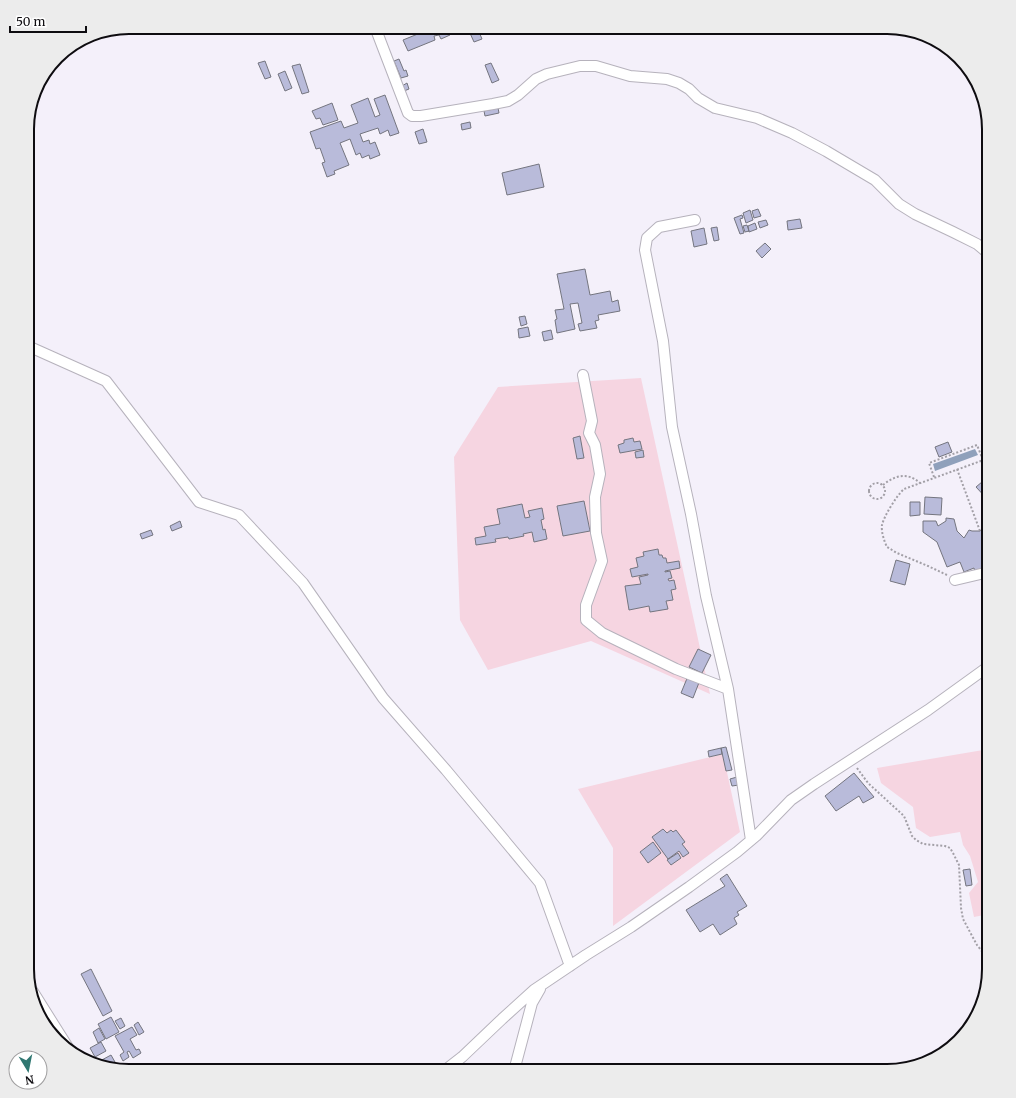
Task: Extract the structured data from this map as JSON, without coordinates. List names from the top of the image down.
{
  "scale_bar": "50 m",
  "north": "bottom"
}
